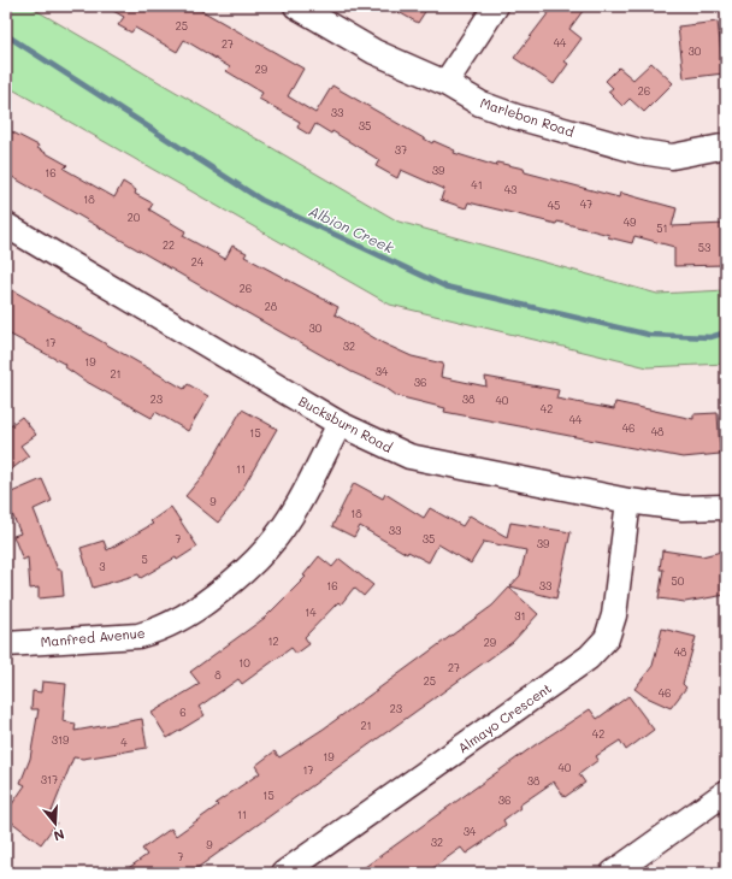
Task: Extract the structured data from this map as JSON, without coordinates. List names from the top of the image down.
{
  "streets": {
    "street": [
      "Marlebon Road",
      "Bucksburn Road",
      "Manfred Avenue",
      "Almayo Crescent"
    ]
  },
  "crossings": [
    ["Bucksburn Road", "Manfred Avenue"],
    ["Bucksburn Road", "Almayo Crescent"]
  ],
  "water": ["Albion Creek"],
  "house_numbers": [
    "25",
    "44",
    "27",
    "30",
    "29",
    "26",
    "33",
    "35",
    "37",
    "39",
    "16",
    "41",
    "43",
    "18",
    "47",
    "45",
    "20",
    "49",
    "51",
    "22",
    "53",
    "24",
    "26",
    "28",
    "30",
    "17",
    "32",
    "19",
    "34",
    "21",
    "36",
    "23",
    "38",
    "40",
    "42",
    "44",
    "46",
    "48",
    "15",
    "11",
    "9",
    "18",
    "33",
    "7",
    "35",
    "39",
    "5",
    "3",
    "50",
    "16",
    "33",
    "14",
    "31",
    "12",
    "29",
    "48",
    "10",
    "27",
    "8",
    "25",
    "46",
    "23",
    "6",
    "21",
    "42",
    "319",
    "4",
    "19",
    "40",
    "17",
    "317",
    "38",
    "15",
    "36",
    "11",
    "34",
    "32",
    "9",
    "7"
  ],
  "north": "bottom"
}
